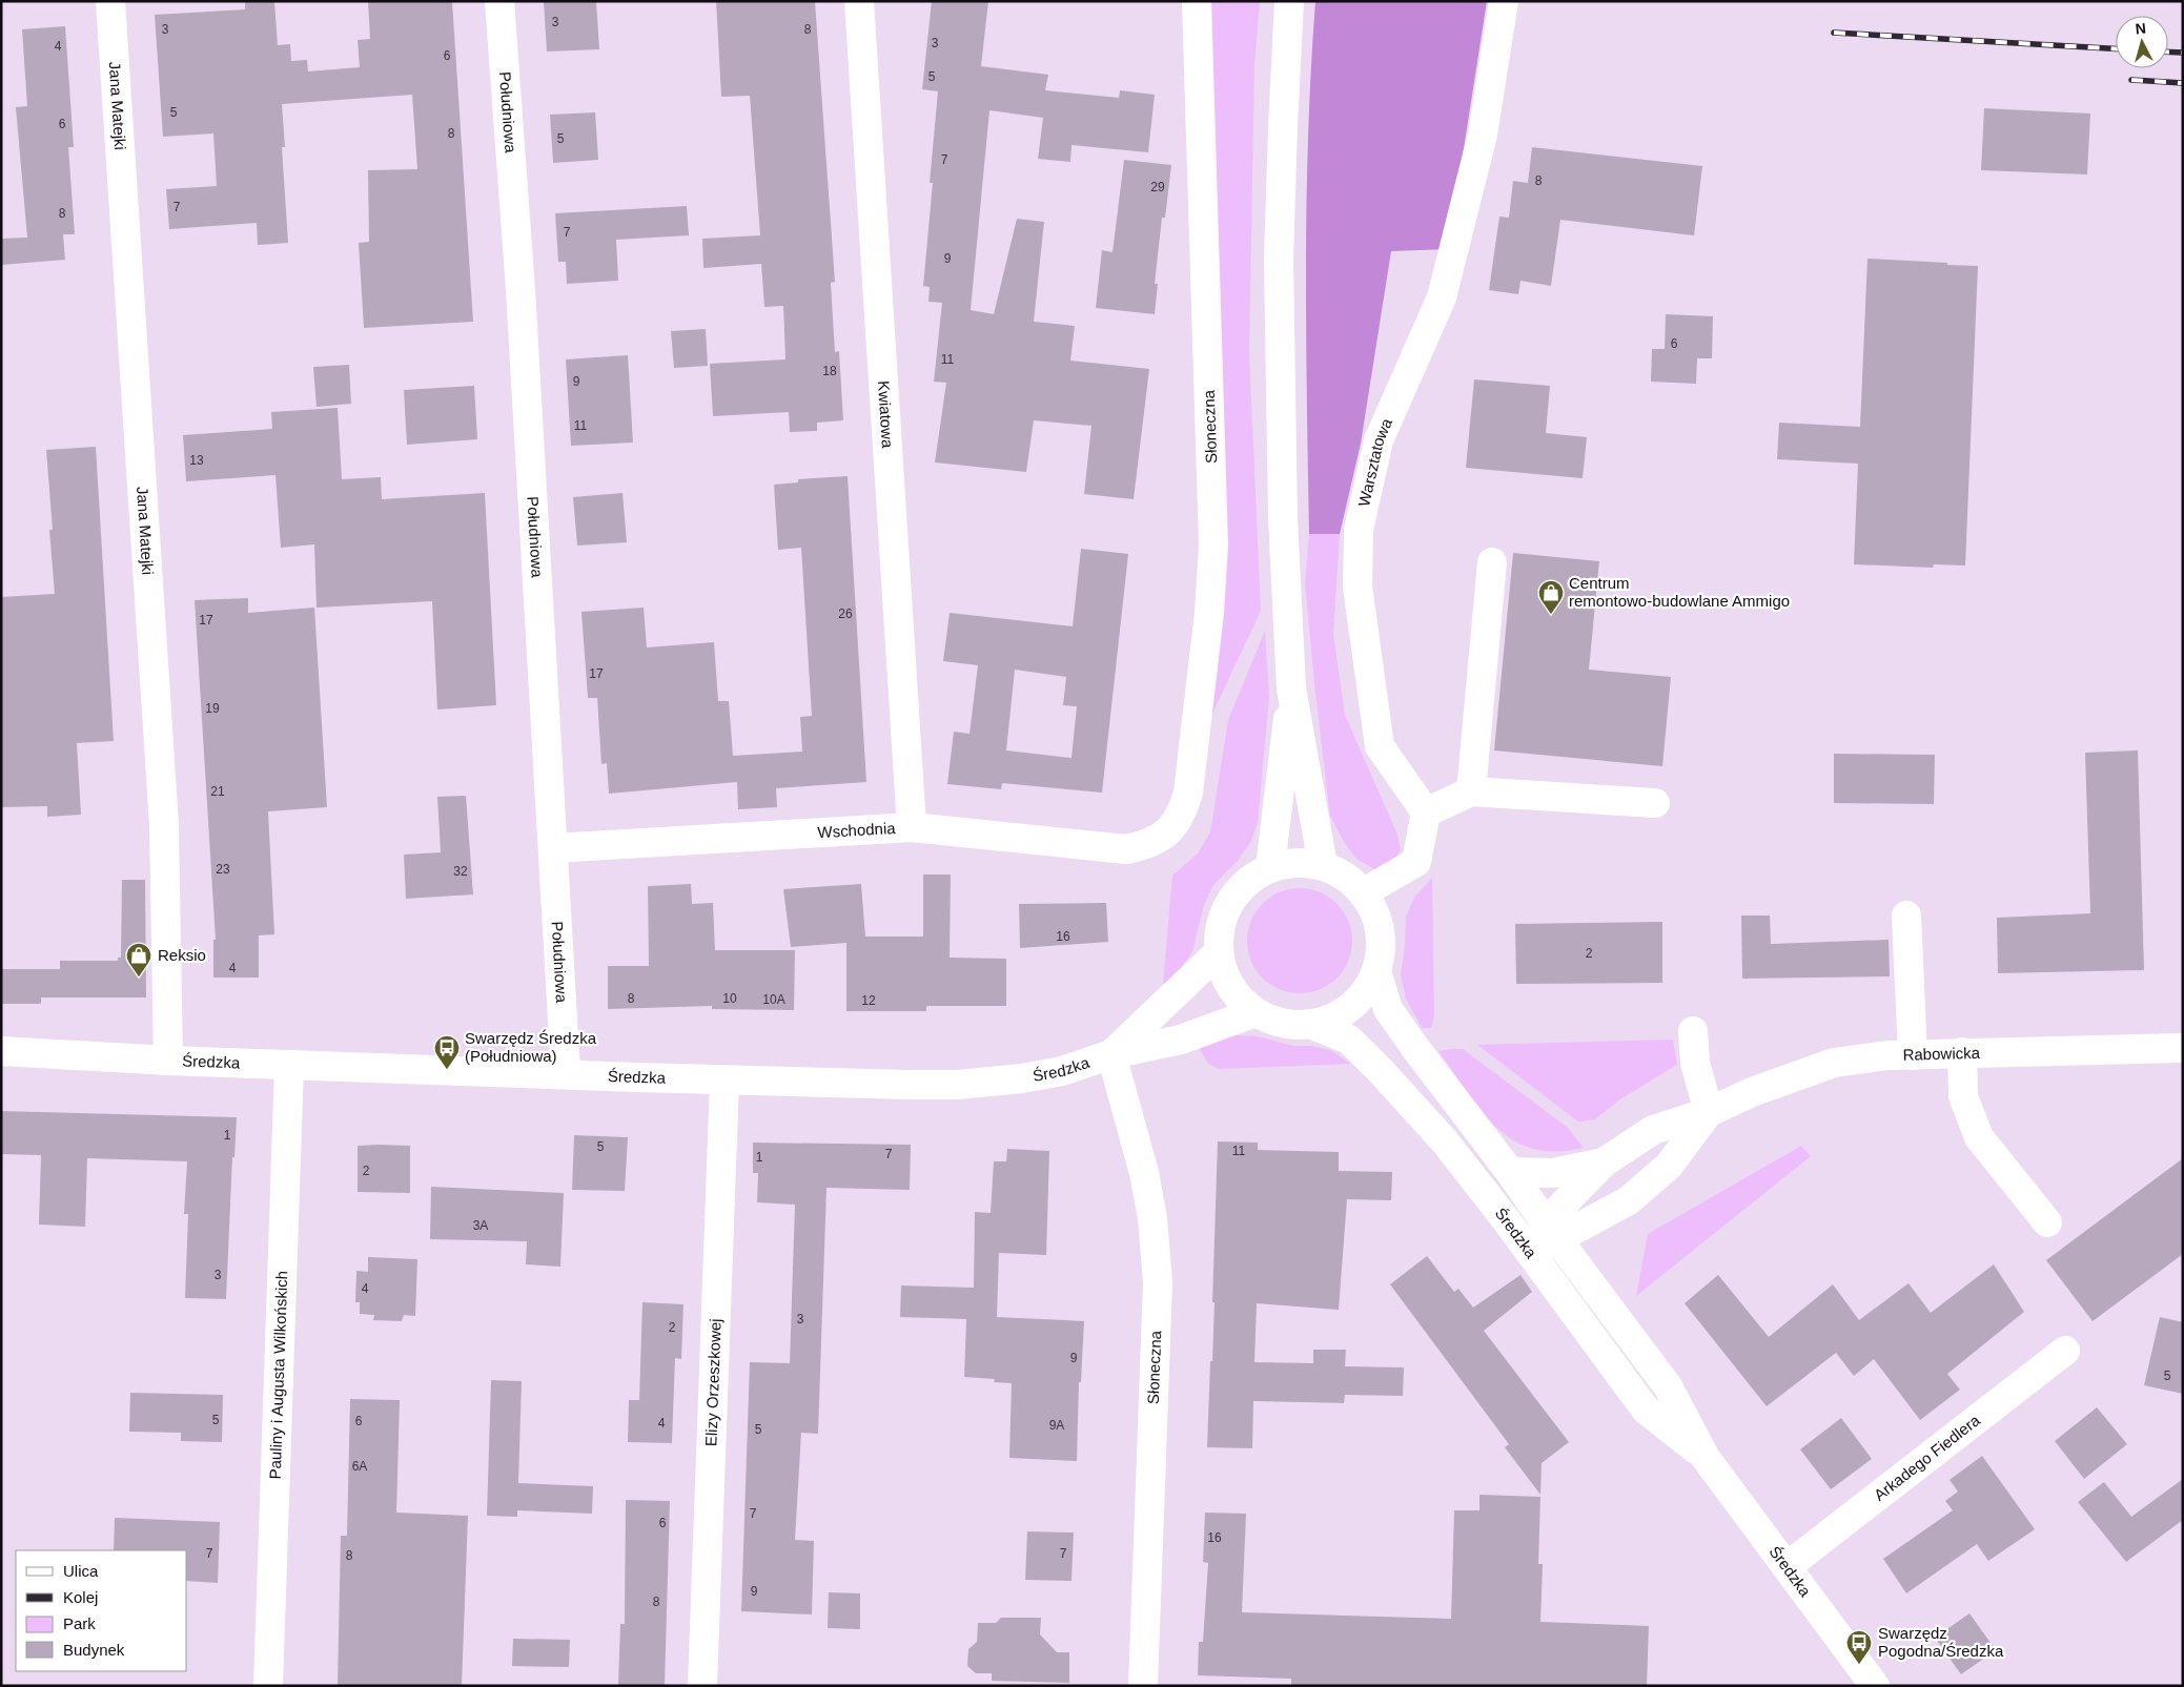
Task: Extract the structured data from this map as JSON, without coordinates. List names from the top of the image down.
{
  "streets": {
    "street": [
      "Jana Matejki",
      "Południowa",
      "Kwiatowa",
      "Słoneczna",
      "Warsztatowa",
      "Wschodnia",
      "Rabowicka",
      "Średzka",
      "Pauliny i Augusta Wilkońskich",
      "Elizy Orzeszkowej",
      "Arkadego Fiedlera"
    ]
  },
  "crossings": [
    ["Jana Matejki", "Średzka"],
    ["Południowa", "Wschodnia"],
    ["Południowa", "Średzka"],
    ["Kwiatowa", "Wschodnia"],
    ["Słoneczna", "Wschodnia"],
    ["Słoneczna", "Średzka"],
    ["Rabowicka", "Średzka"],
    ["Średzka", "Pauliny i Augusta Wilkońskich"],
    ["Średzka", "Elizy Orzeszkowej"],
    ["Średzka", "Arkadego Fiedlera"]
  ],
  "places": {
    "shop": ["Centrum remontowo-budowlane Ammigo", "Reksio"],
    "bus stop": ["Swarzędz Średzka (Południowa)", "Swarzędz Pogodna/Średzka"]
  },
  "house_numbers": [
    "3",
    "3",
    "8",
    "3",
    "4",
    "6",
    "5",
    "5",
    "6",
    "8",
    "5",
    "7",
    "8",
    "29",
    "7",
    "8",
    "7",
    "9",
    "6",
    "11",
    "18",
    "9",
    "11",
    "13",
    "26",
    "17",
    "17",
    "19",
    "21",
    "23",
    "32",
    "16",
    "2",
    "4",
    "8",
    "10",
    "10A",
    "12",
    "1",
    "5",
    "11",
    "7",
    "1",
    "2",
    "3A",
    "3",
    "4",
    "3",
    "2",
    "9",
    "5",
    "5",
    "6",
    "4",
    "9A",
    "5",
    "6A",
    "7",
    "6",
    "16",
    "7",
    "7",
    "8",
    "9",
    "8"
  ],
  "legend": [
    "Ulica",
    "Kolej",
    "Park",
    "Budynek"
  ],
  "north": "top"
}
